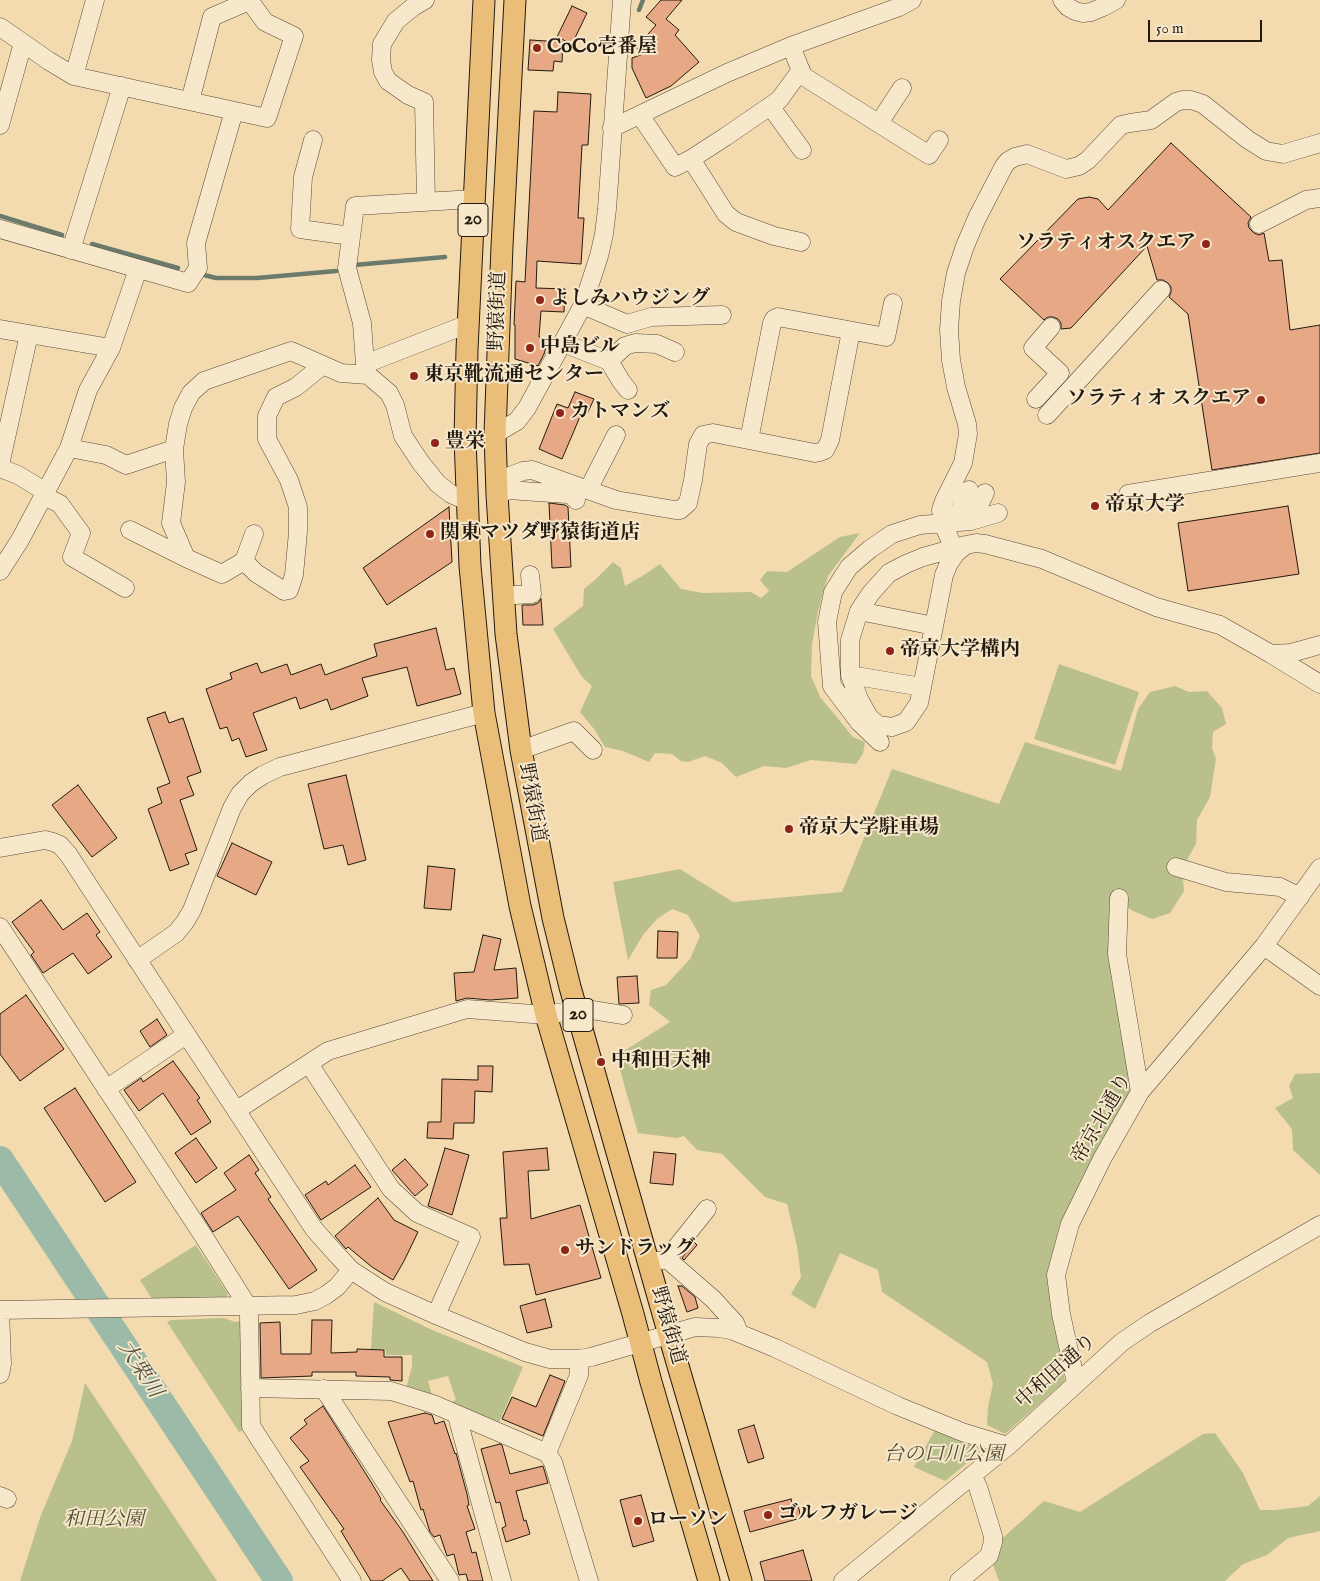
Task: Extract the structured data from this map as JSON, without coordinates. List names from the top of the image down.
{
  "streets": {
    "main road": ["20", "野猿街道"],
    "street": ["帝京北通り", "中和田通り"]
  },
  "crossings": [
    ["帝京北通り", "中和田通り"]
  ],
  "water": ["大栗川"],
  "parks": ["台の口川公園", "和田公園"],
  "places": [
    "CoCo壱番屋",
    "ソラティオスクエア",
    "よしみハウジング",
    "中島ビル",
    "東京靴流通センター",
    "ソラティオ スクエア",
    "カトマンズ",
    "豊栄",
    "帝京大学",
    "関東マツダ野猿街道店",
    "帝京大学構内",
    "帝京大学駐車場",
    "中和田天神",
    "サンドラッグ",
    "ゴルフガレージ",
    "ローソン"
  ],
  "scale_bar": "50 m"
}
